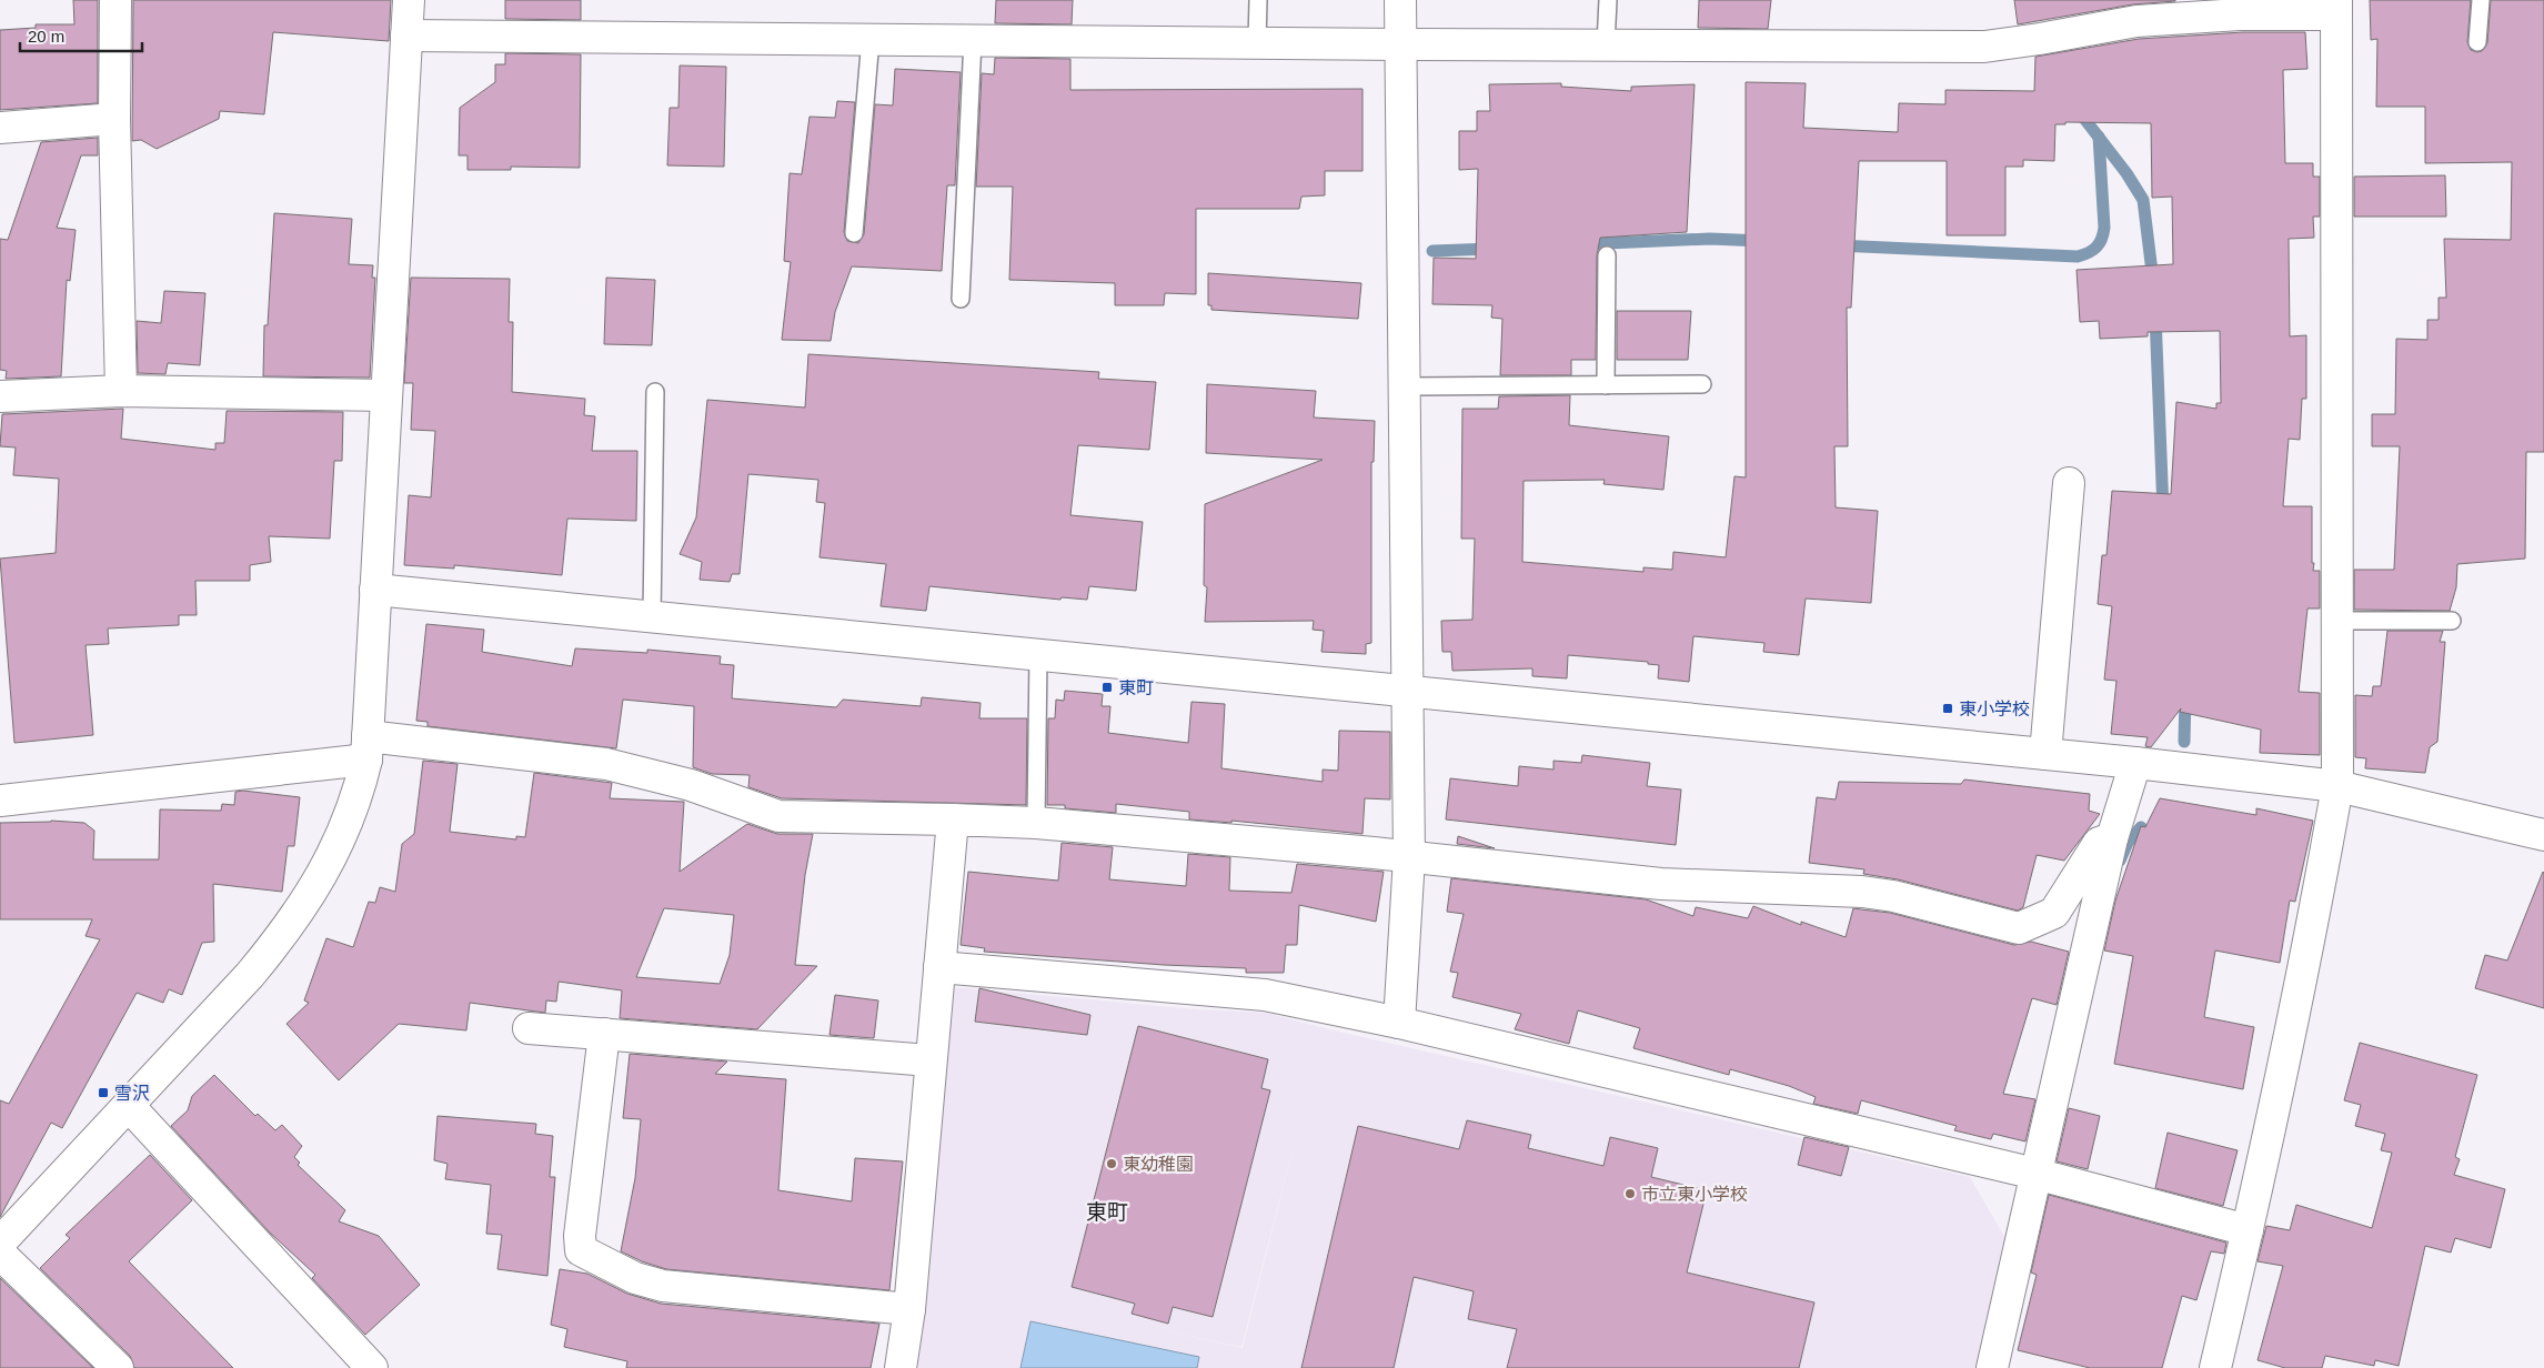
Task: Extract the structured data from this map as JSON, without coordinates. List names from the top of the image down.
{
  "districts": ["東町"],
  "places": {
    "transit": ["東町", "東小学校", "雪沢"],
    "other": ["東幼稚園", "市立東小学校"]
  },
  "scale_bar": "20 m"
}
